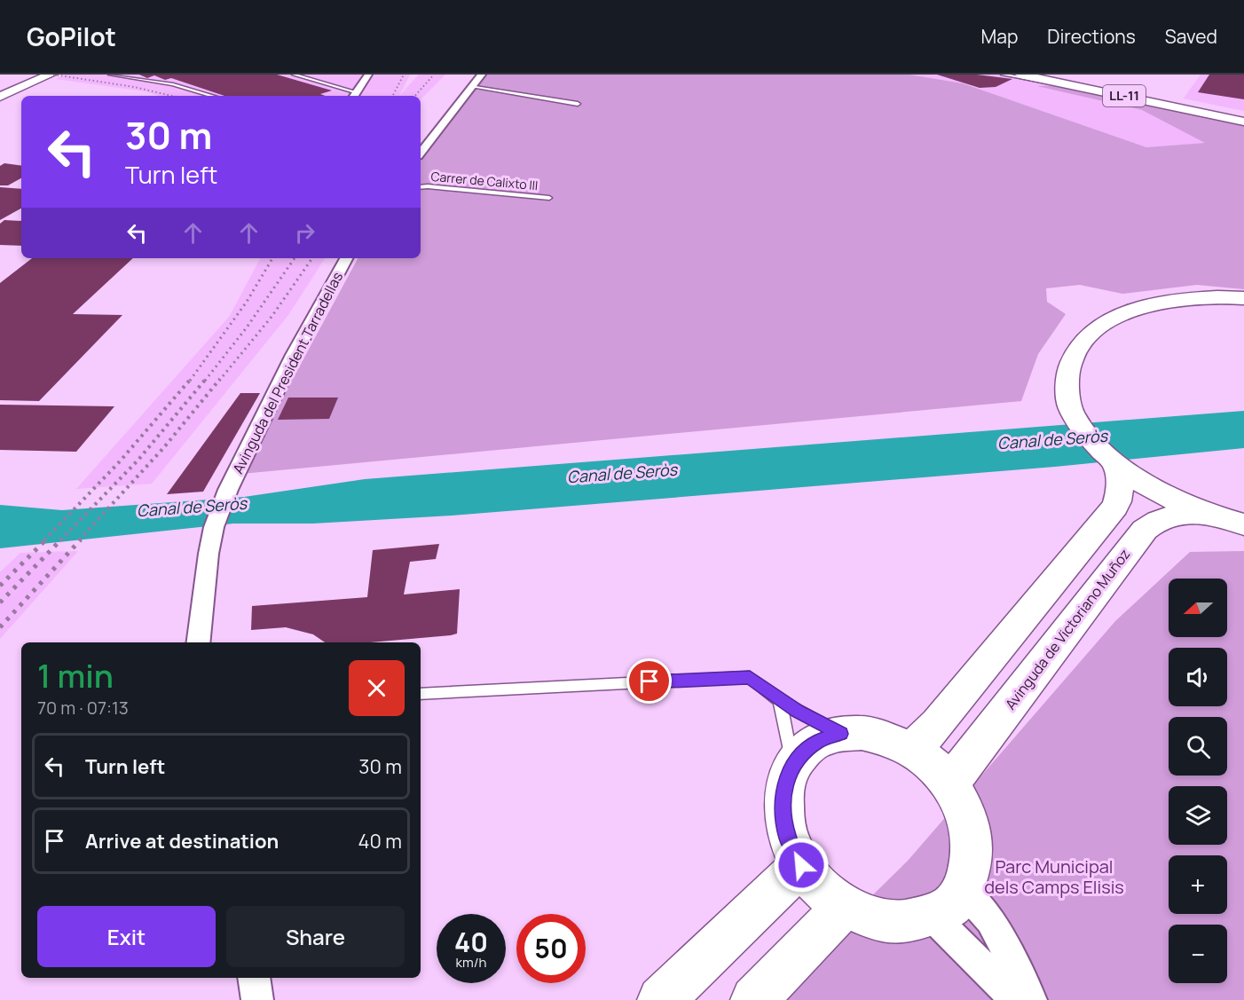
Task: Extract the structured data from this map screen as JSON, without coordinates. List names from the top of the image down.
{
  "streets": {
    "main road": ["LL-11", "Avinguda de Victoriano Muñoz"],
    "street": ["Avinguda del President Tarradellas"],
    "lane": ["Carrer de Calixto III"]
  },
  "water": ["Canal de Seròs"],
  "parks": ["Parc Municipal dels Camps Elisis"],
  "north": "left",
  "page": {
    "header": "GoPilot",
    "nav": ["Map", "Directions", "Saved"],
    "turn": ["30 m", "Turn left"],
    "map_buttons": ["+", "−"],
    "heading": ["1 min", "70 m · 07:13"],
    "list": [
      {
        "name": "Turn left",
        "value": "30 m"
      },
      {
        "name": "Arrive at destination",
        "value": "40 m"
      }
    ],
    "buttons": ["Exit", "Share"],
    "speed": "40 km/h",
    "limit": "50"
  }
}
